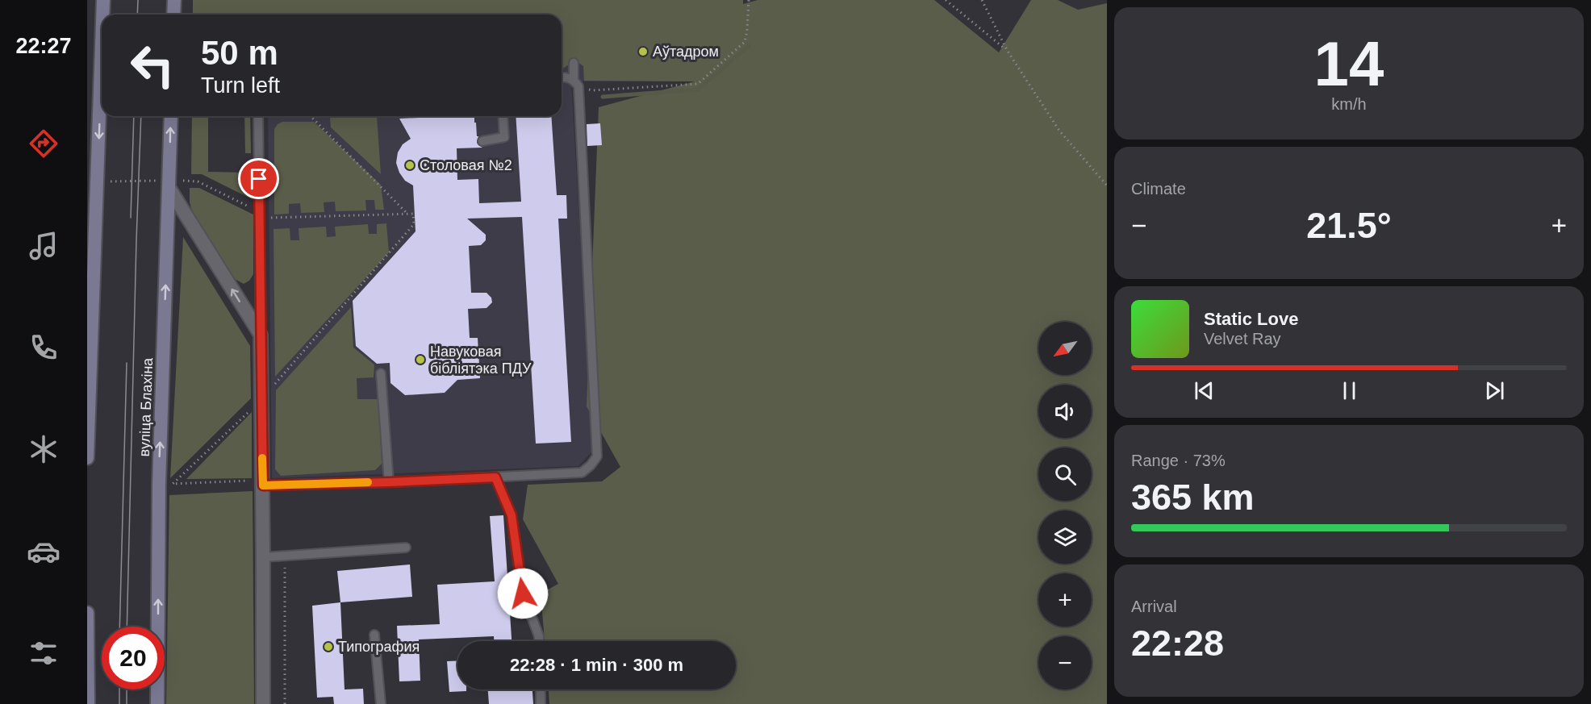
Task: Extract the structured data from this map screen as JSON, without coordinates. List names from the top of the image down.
{
  "streets": {
    "main road": ["вуліца Блахіна"]
  },
  "places": [
    "Аўтадром",
    "Столовая №2",
    "Навуковая бібліятэка ПДУ",
    "Типография"
  ],
  "north": "bottom left",
  "page": {
    "tabs": "22:27",
    "tile": [
      ["14", "km/h"],
      "Climate",
      ["Range · 73%", "365 km"],
      ["Arrival", "22:28"]
    ],
    "turn": ["50 m", "Turn left"],
    "heat": ["−", "21.5°", "+"],
    "song": ["Static Love", "Velvet Ray"],
    "map_buttons": ["+", "−"],
    "limit": "20",
    "trip": "22:28 · 1 min · 300 m"
  }
}
